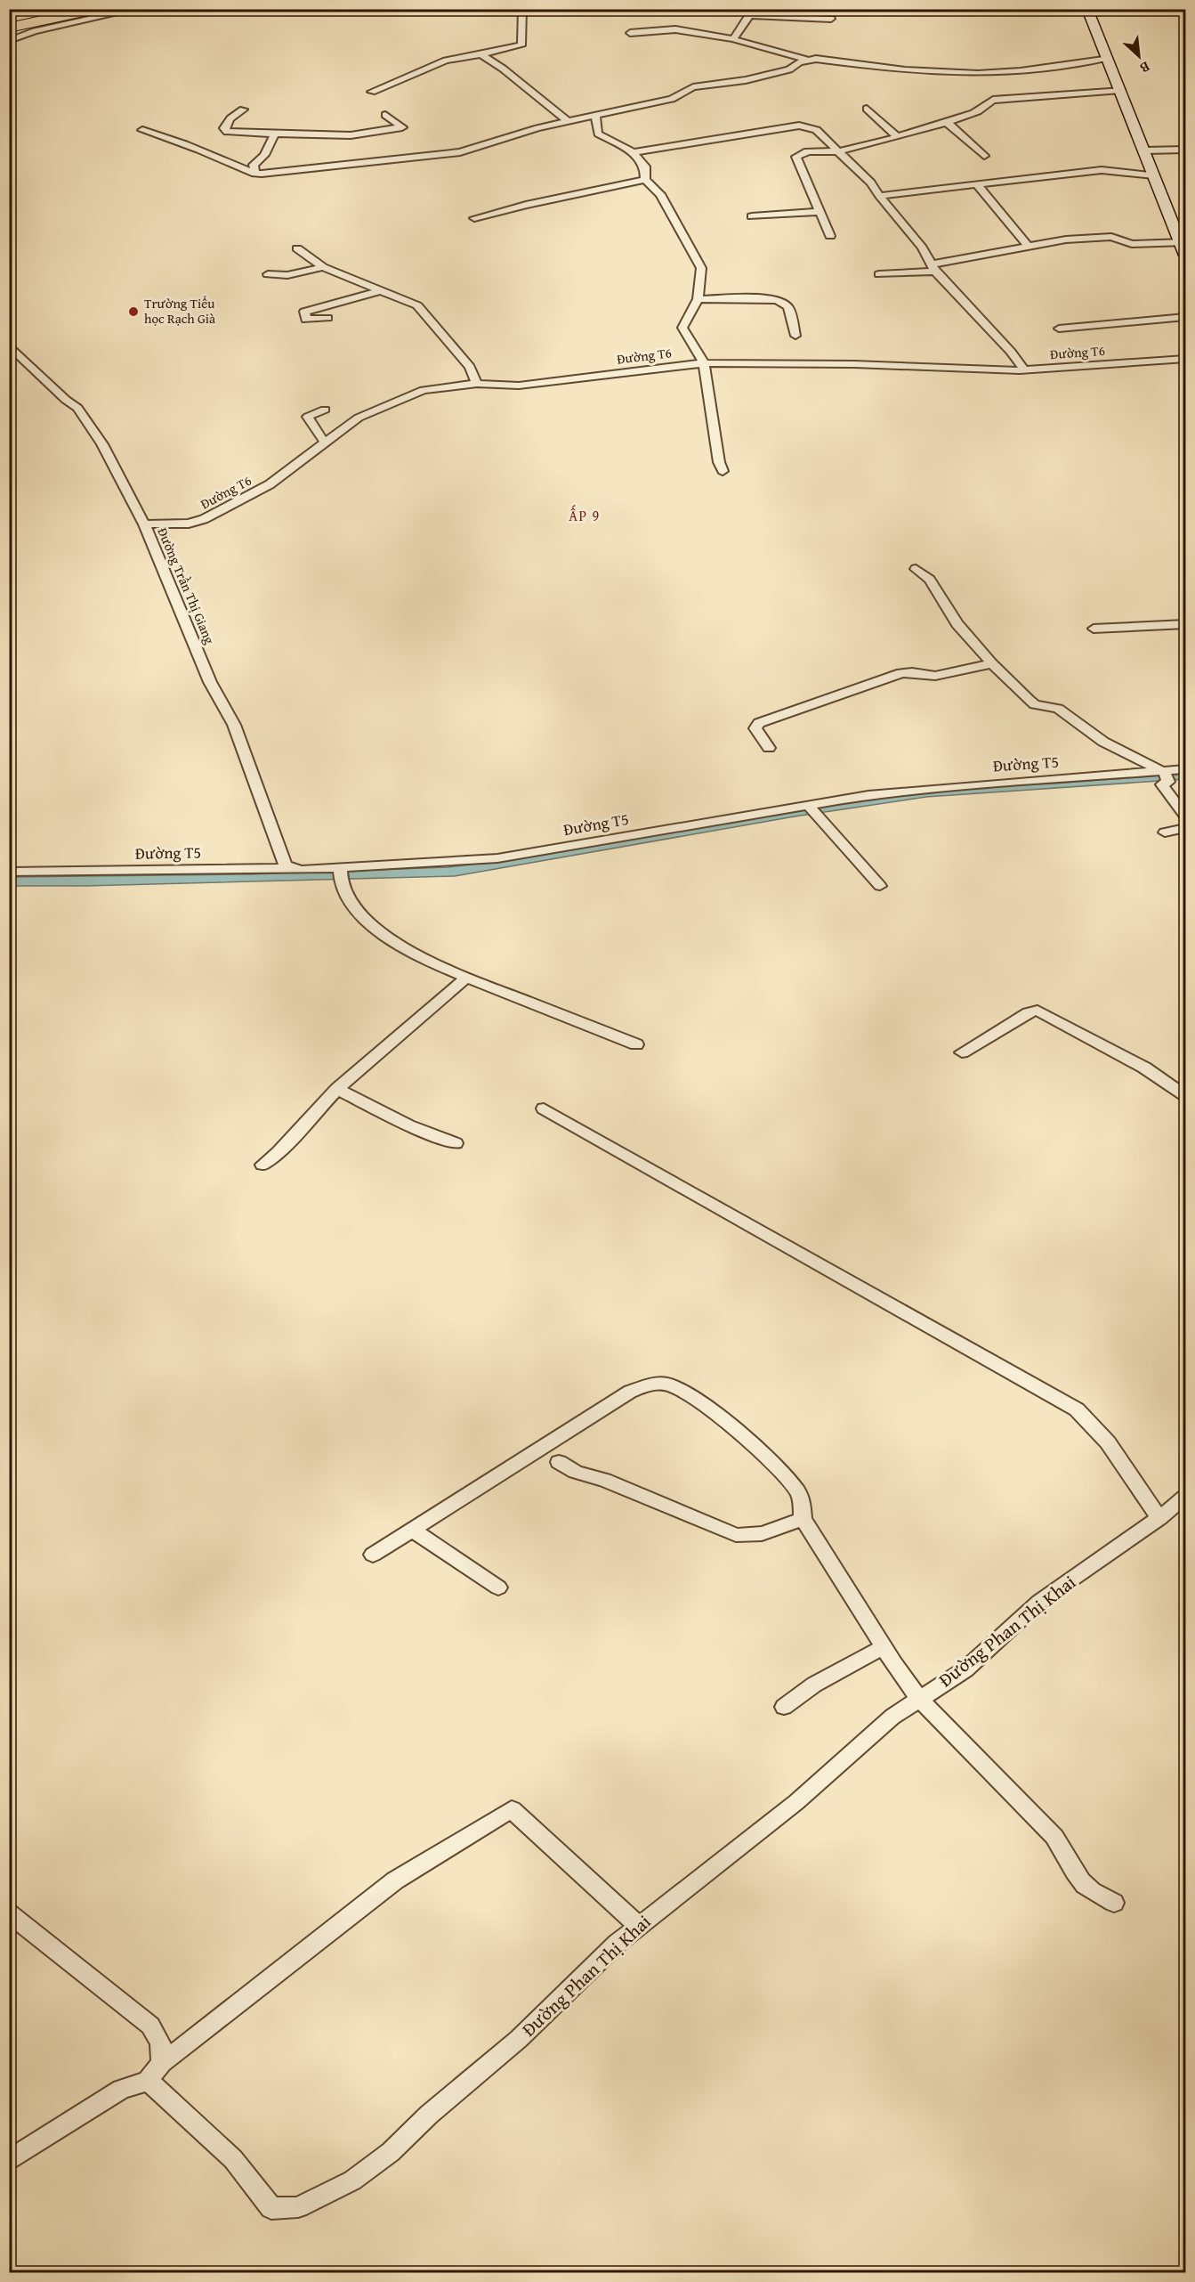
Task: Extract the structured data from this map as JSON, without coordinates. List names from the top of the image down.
{
  "streets": {
    "street": [
      "Đường T6",
      "Đường Trần Thị Giang",
      "Đường T5",
      "Đường Phan Thị Khai"
    ]
  },
  "crossings": [
    ["Đường T6", "Đường Trần Thị Giang"],
    ["Đường Trần Thị Giang", "Đường T5"]
  ],
  "districts": ["ẤP 9"],
  "places": ["Trường Tiểu học Rạch Già"],
  "north": "bottom right"
}
